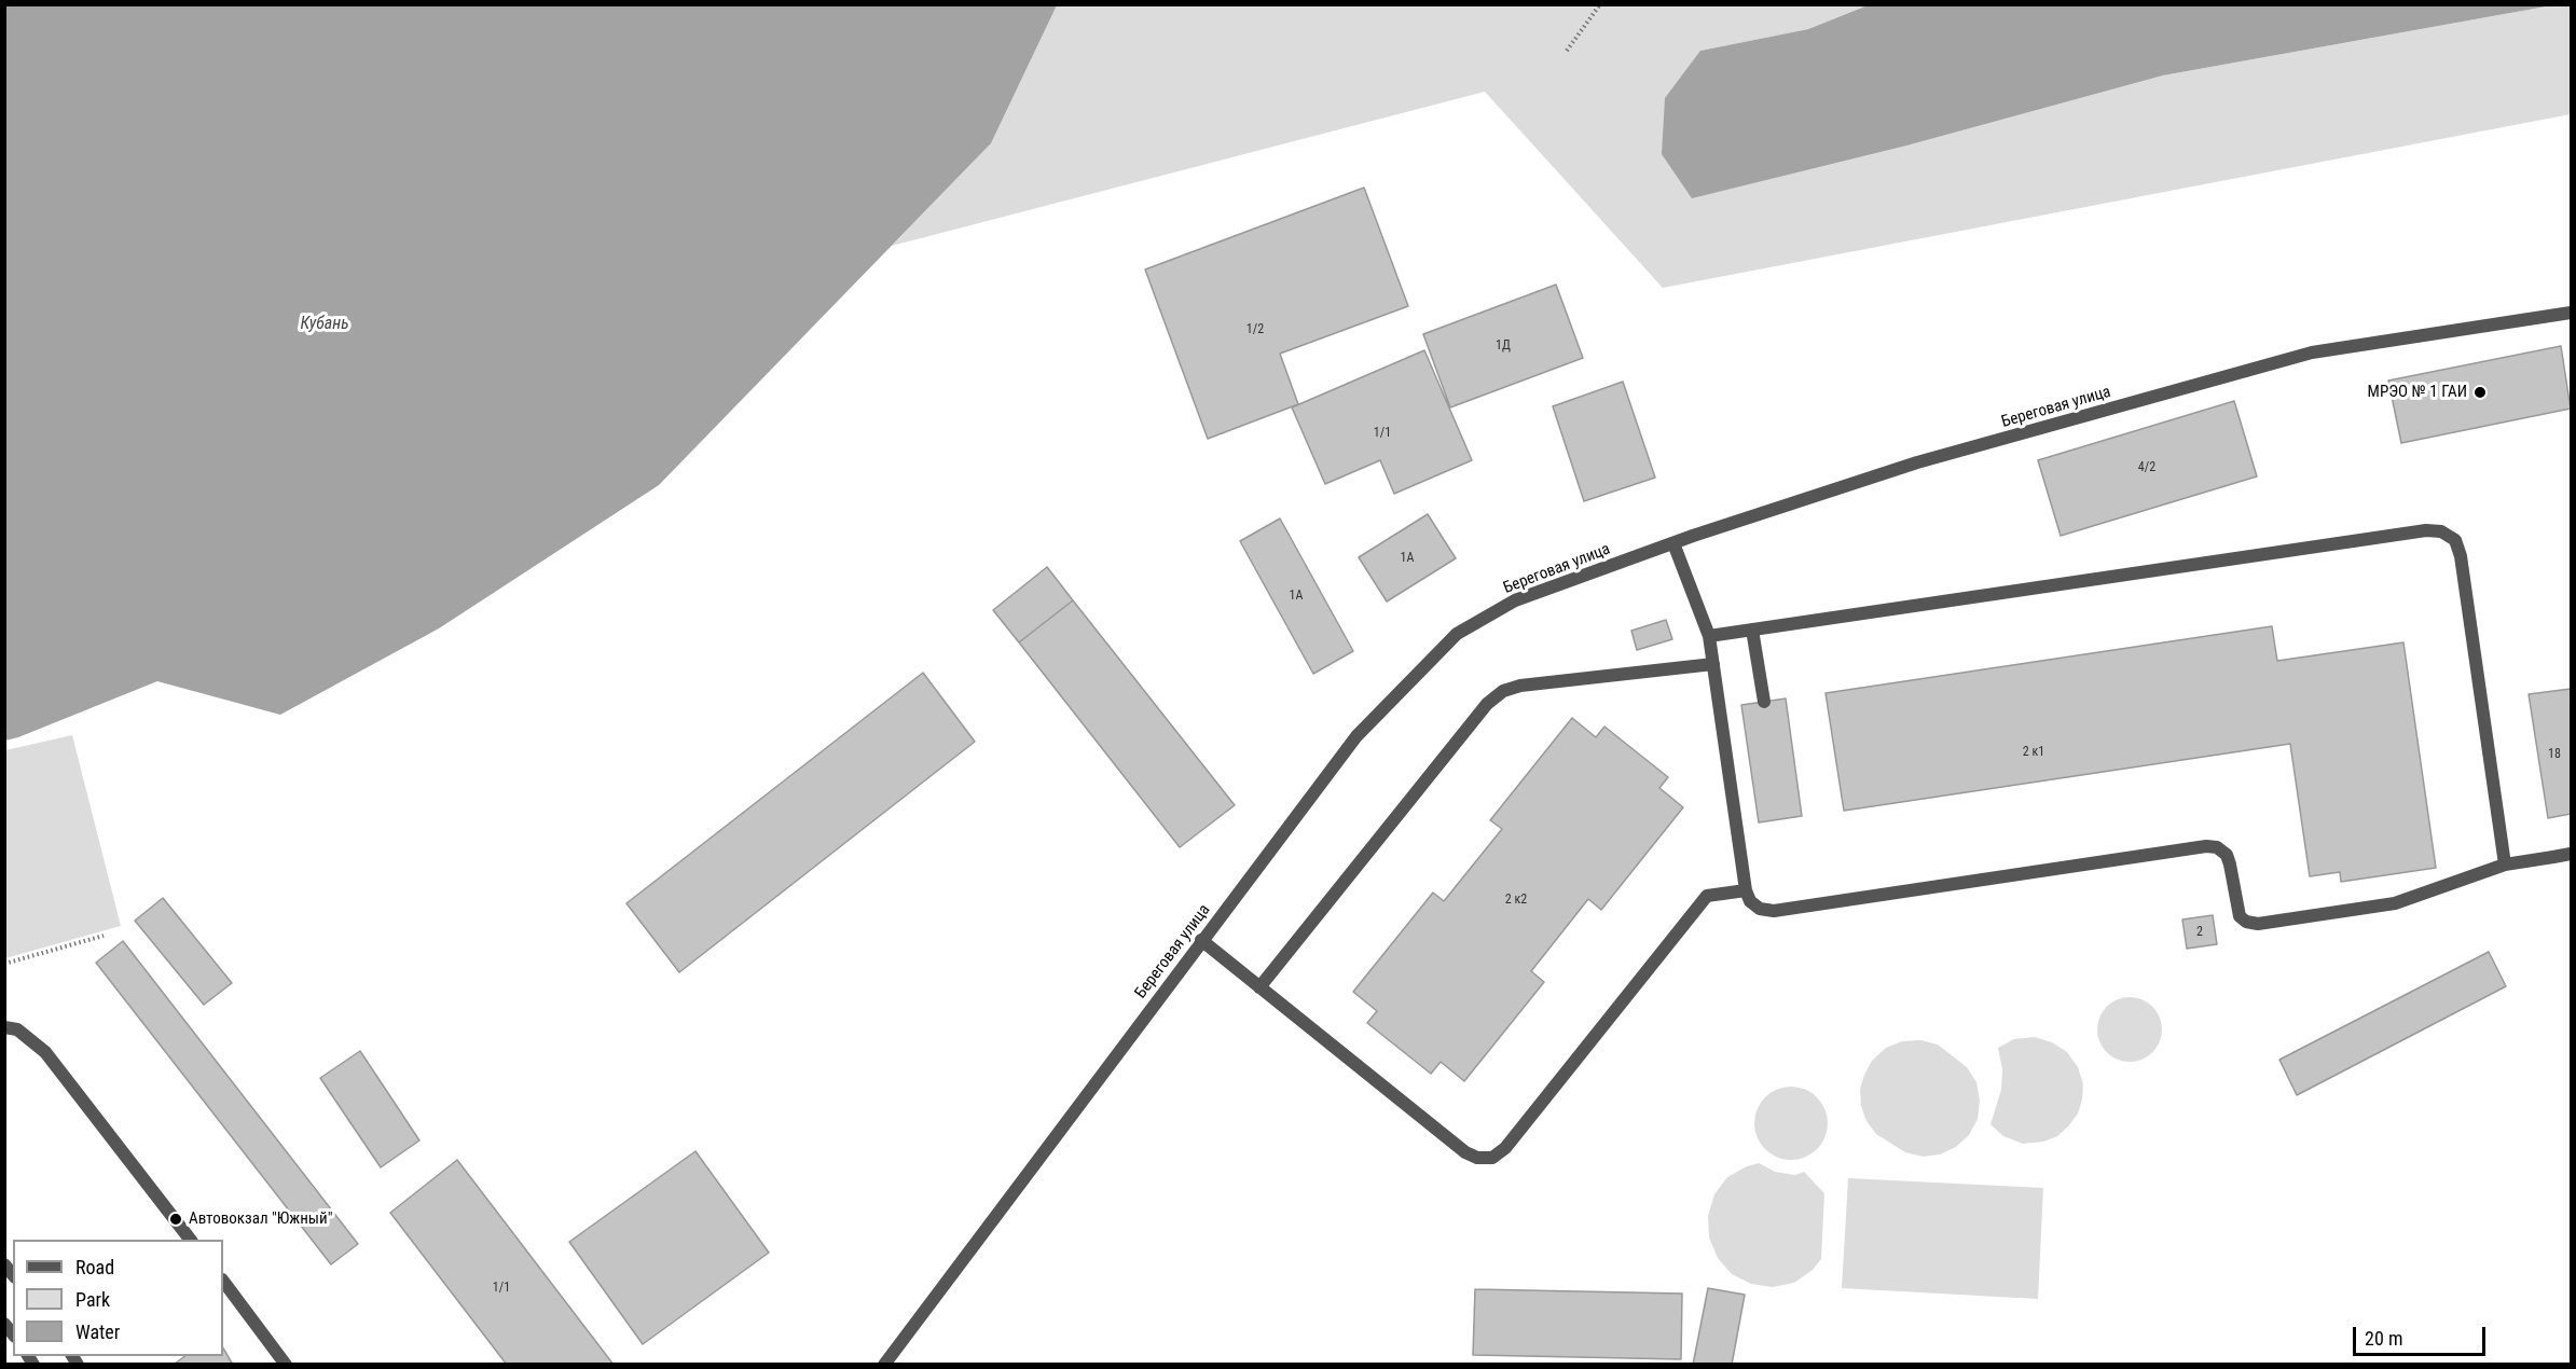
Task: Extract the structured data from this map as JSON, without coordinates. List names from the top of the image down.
{
  "streets": {
    "street": ["Береговая улица"]
  },
  "water": ["Кубань"],
  "places": ["МРЭО № 1 ГАИ", "Автовокзал \"Южный\""],
  "house_numbers": [
    "1/2",
    "1Д",
    "1/1",
    "4/2",
    "1А",
    "1А",
    "2 к1",
    "18",
    "2 к2",
    "2",
    "1/1"
  ],
  "legend": ["Road", "Park", "Water"],
  "scale_bar": "20 m"
}
